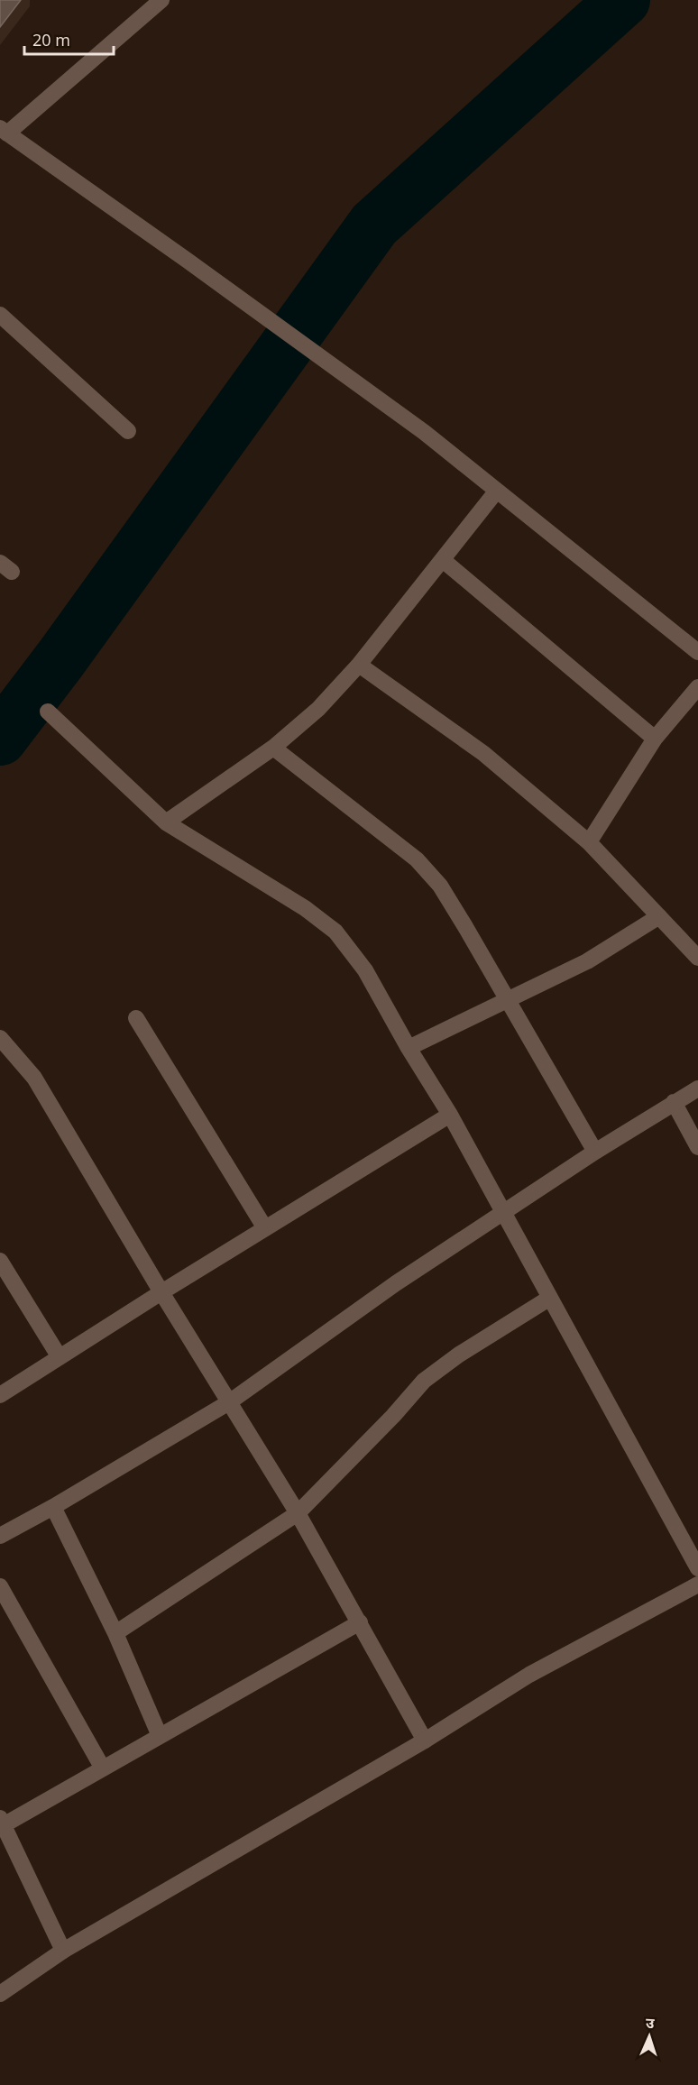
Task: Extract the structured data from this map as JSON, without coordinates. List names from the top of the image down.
{
  "scale_bar": "20 m",
  "north": "top"
}
